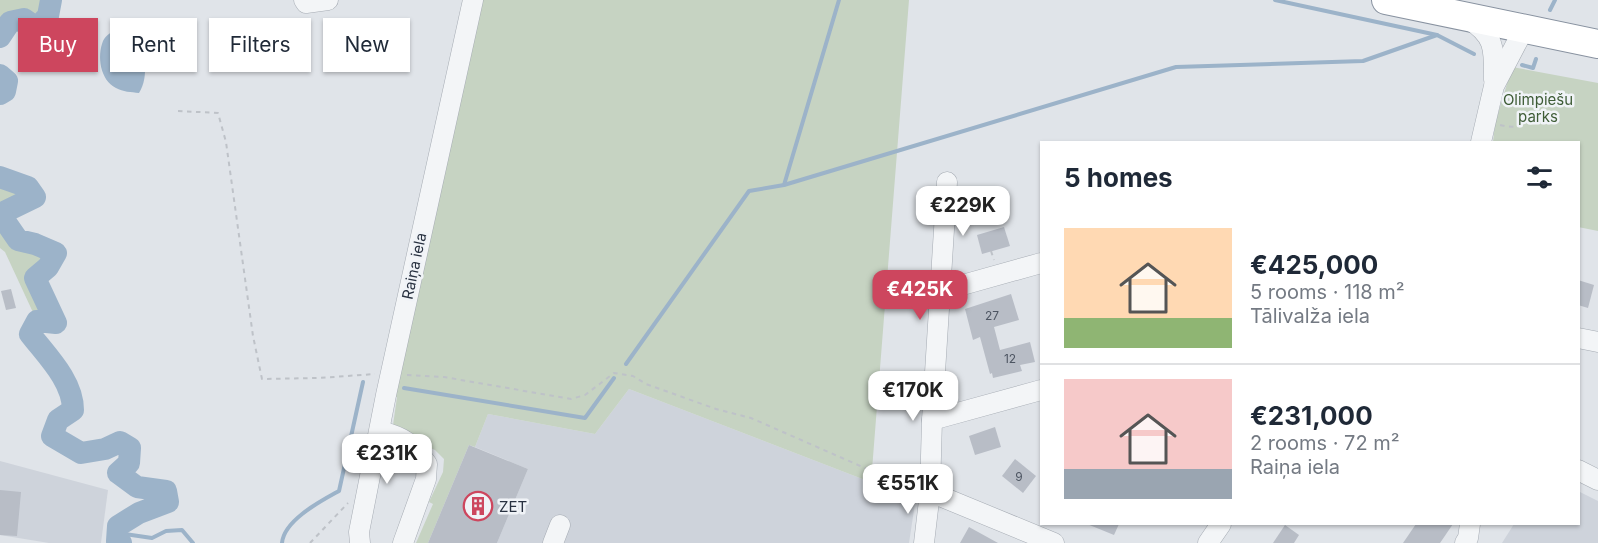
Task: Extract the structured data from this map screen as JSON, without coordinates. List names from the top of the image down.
{
  "streets": {
    "street": ["Raiņa iela"]
  },
  "parks": ["Olimpiešu parks"],
  "places": {
    "building": ["ZET"]
  },
  "house_numbers": ["27", "12", "9"],
  "page": {
    "chip": [
      "Buy",
      "Rent",
      "Filters",
      "New"
    ],
    "heading": "5 homes",
    "price": [
      "€229K",
      "€425K",
      "€170K",
      "€231K",
      "€551K"
    ],
    "list": [
      {
        "name": "€425,000",
        "note": "5 rooms · 118 m² · Tālivalža iela"
      },
      {
        "name": "€231,000",
        "note": "2 rooms · 72 m² · Raiņa iela"
      }
    ]
  }
}
